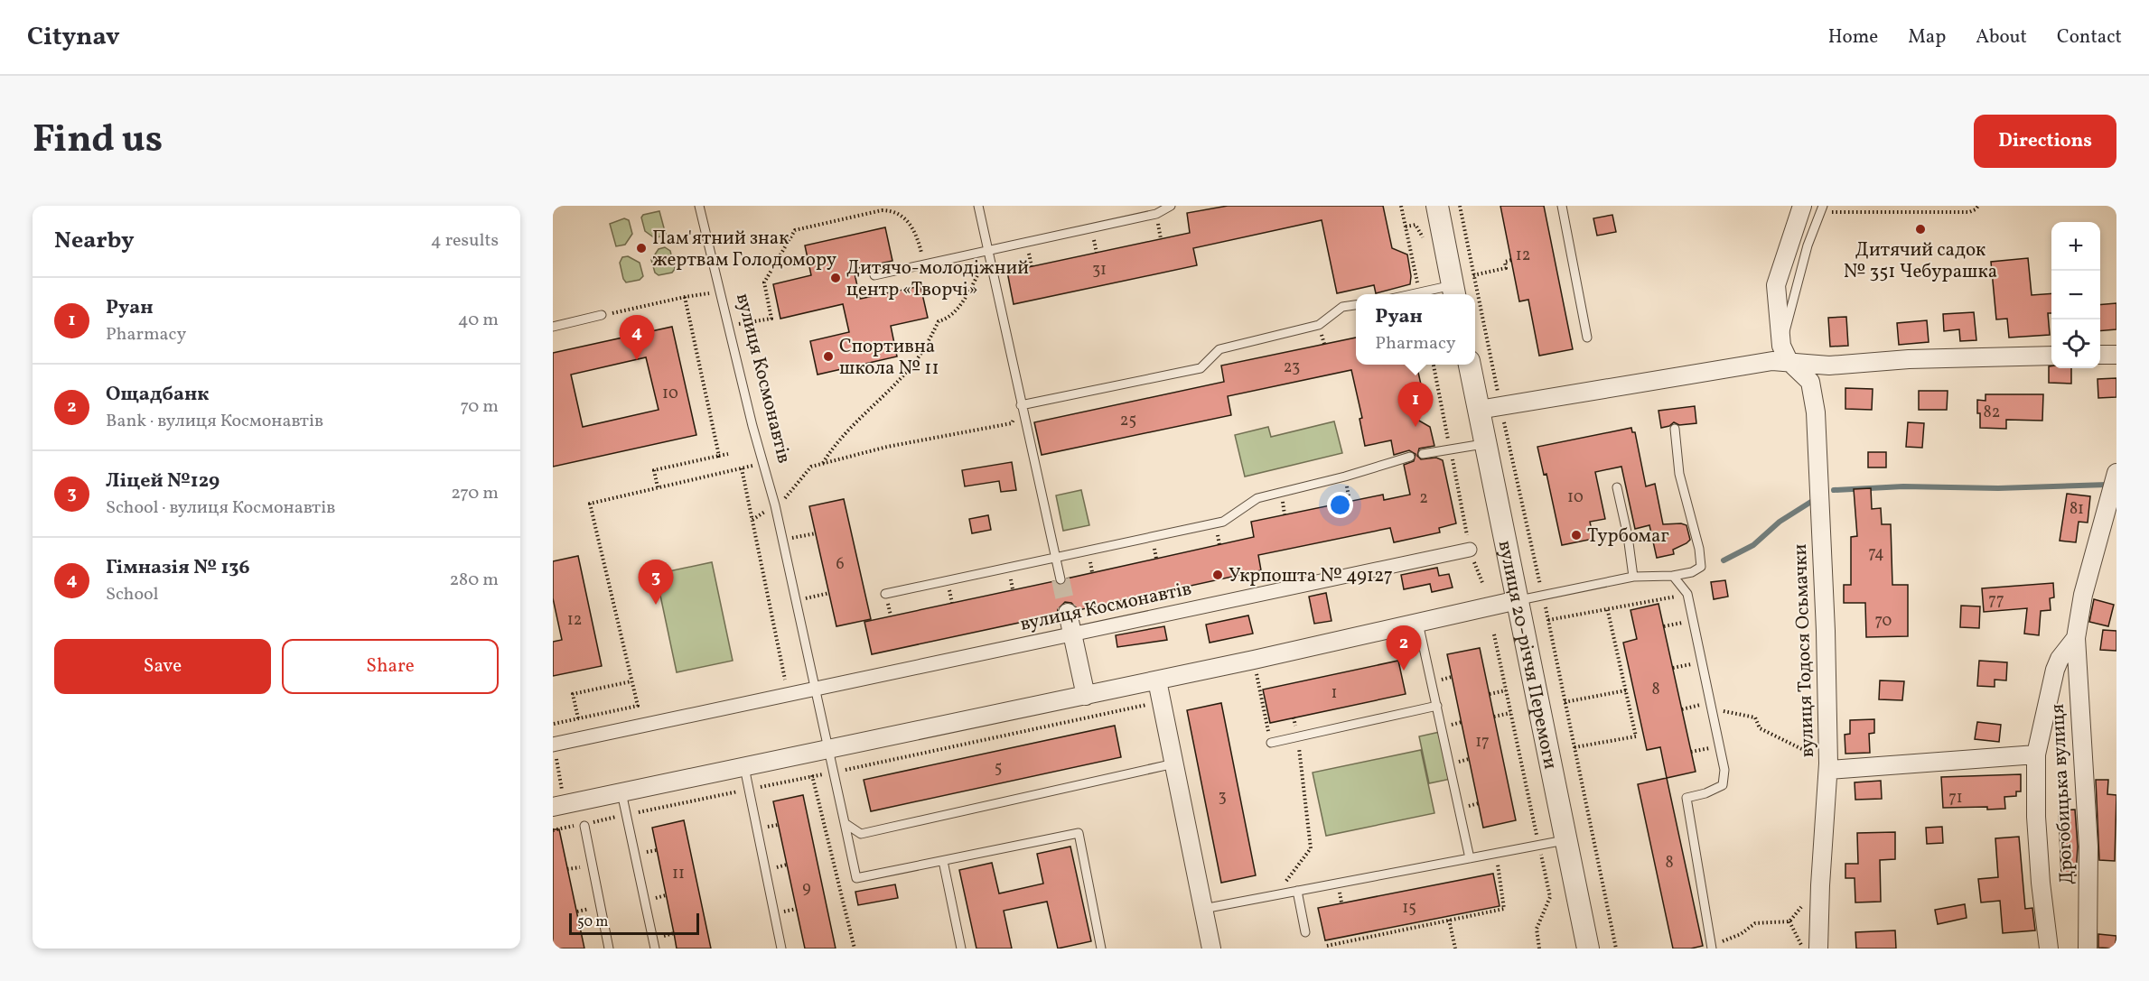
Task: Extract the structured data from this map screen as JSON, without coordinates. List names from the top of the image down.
{
  "streets": {
    "street": [
      "вулиця Космонавтів",
      "вулиця Тодося Осьмачки",
      "вулиця 20-річчя Перемоги",
      "Дрогобицька вулиця"
    ]
  },
  "places": [
    "Дитячий садок № 351 Чебурашка",
    "Пам'ятний знак жертвам Голодомору",
    "Дитячо-молодіжний центр «Творчі»",
    "Спортивна школа № 11",
    "Турбомаг",
    "Укрпошта № 49127"
  ],
  "house_numbers": [
    "12",
    "31",
    "23",
    "10",
    "82",
    "25",
    "10",
    "2",
    "81",
    "74",
    "6",
    "77",
    "12",
    "70",
    "8",
    "1",
    "17",
    "5",
    "3",
    "71",
    "8",
    "11",
    "9",
    "15"
  ],
  "scale_bar": "50 m",
  "page": {
    "header": "Citynav",
    "nav": [
      "Home",
      "Map",
      "About",
      "Contact"
    ],
    "title": "Find us",
    "buttons": [
      "Directions",
      ["Save", "Share"]
    ],
    "heading": ["Nearby", "4 results"],
    "map_buttons": ["+", "−"],
    "list": [
      {
        "mark": "1",
        "name": "Руан",
        "note": "Pharmacy",
        "value": "40 m"
      },
      {
        "mark": "2",
        "name": "Ощадбанк",
        "note": "Bank · вулиця Космонавтів",
        "value": "70 m"
      },
      {
        "mark": "3",
        "name": "Ліцей №129",
        "note": "School · вулиця Космонавтів",
        "value": "270 m"
      },
      {
        "mark": "4",
        "name": "Гімназія № 136",
        "note": "School",
        "value": "280 m"
      }
    ],
    "popup": ["Руан", "Pharmacy"],
    "pins": [
      "4",
      "1",
      "3",
      "2"
    ],
    "scale": "50 m"
  }
}
